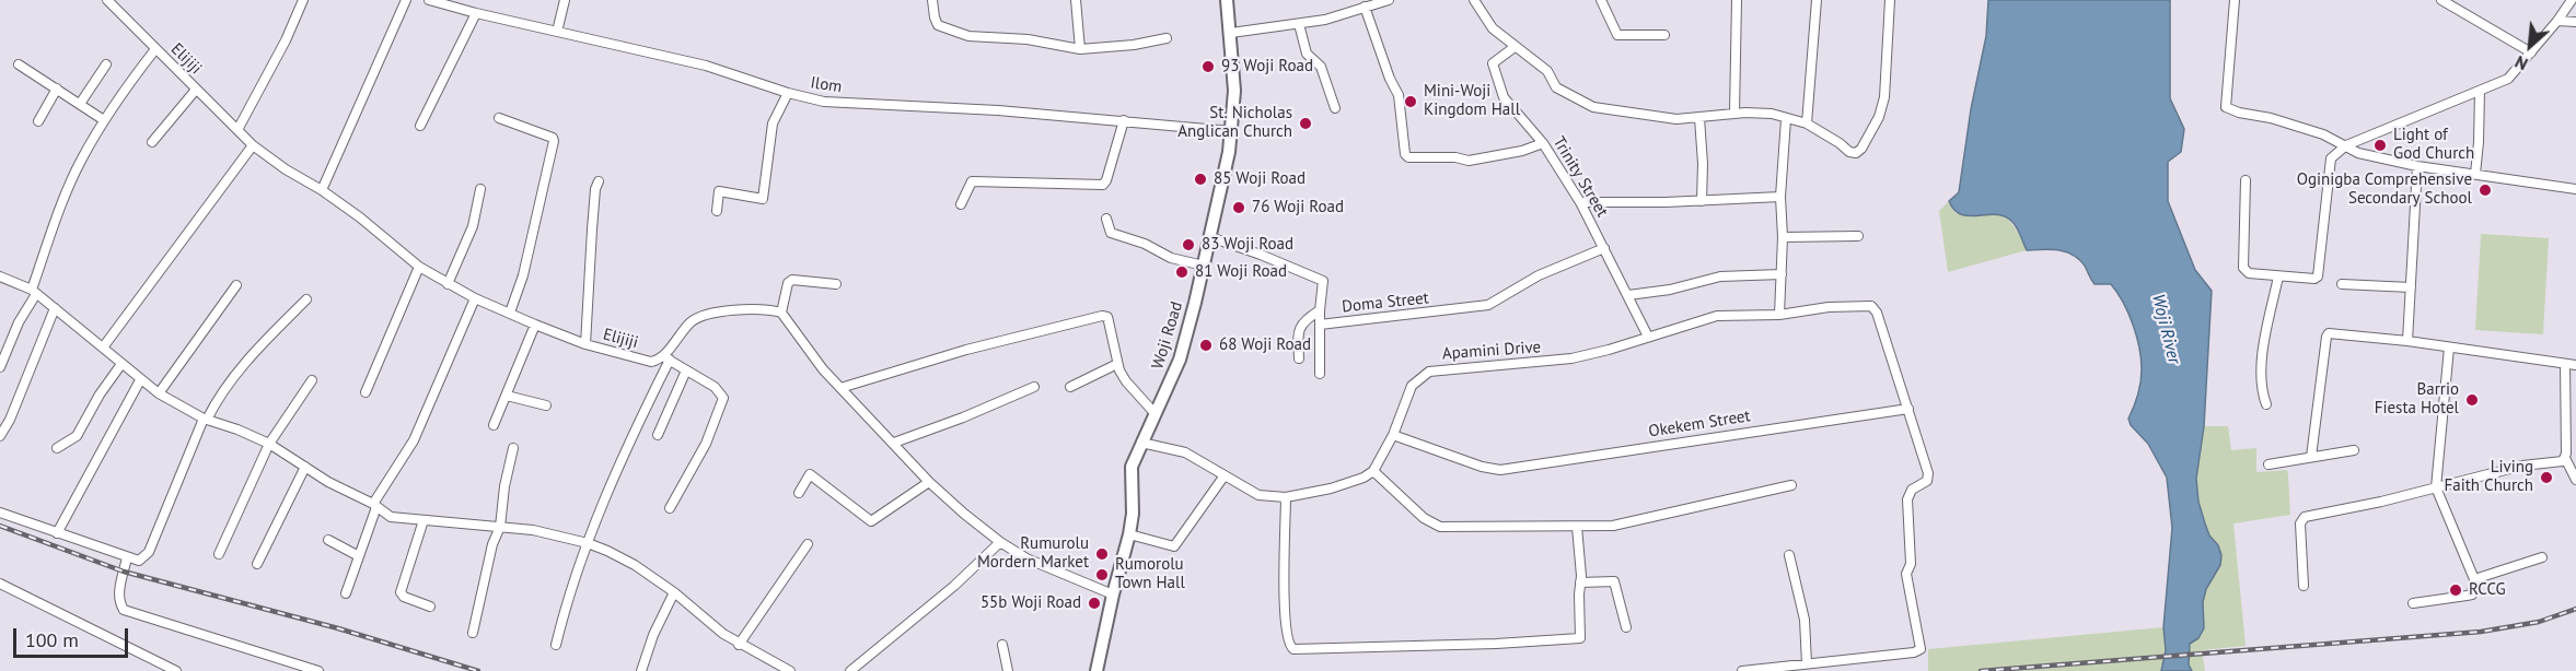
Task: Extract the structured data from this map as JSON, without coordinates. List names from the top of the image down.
{
  "streets": {
    "main road": ["Woji Road"],
    "street": [
      "Elijiji",
      "Ilom",
      "Trinity Street",
      "Doma Street",
      "Apamini Drive",
      "Okekem Street"
    ]
  },
  "crossings": [
    ["Ilom", "Woji Road"],
    ["Trinity Street", "Doma Street"],
    ["Trinity Street", "Apamini Drive"],
    ["Doma Street", "Woji Road"],
    ["Apamini Drive", "Okekem Street"]
  ],
  "water": ["Woji River"],
  "places": [
    "93 Woji Road",
    "Mini-Woji Kingdom Hall",
    "St. Nicholas Anglican Church",
    "Light of God Church",
    "85 Woji Road",
    "Oginigba Comprehensive Secondary School",
    "76 Woji Road",
    "83 Woji Road",
    "81 Woji Road",
    "68 Woji Road",
    "Barrio Fiesta Hotel",
    "Living Faith Church",
    "Rumurolu Mordern Market",
    "Rumorolu Town Hall",
    "RCCG",
    "55b Woji Road"
  ],
  "scale_bar": "100 m",
  "north": "bottom left"
}
